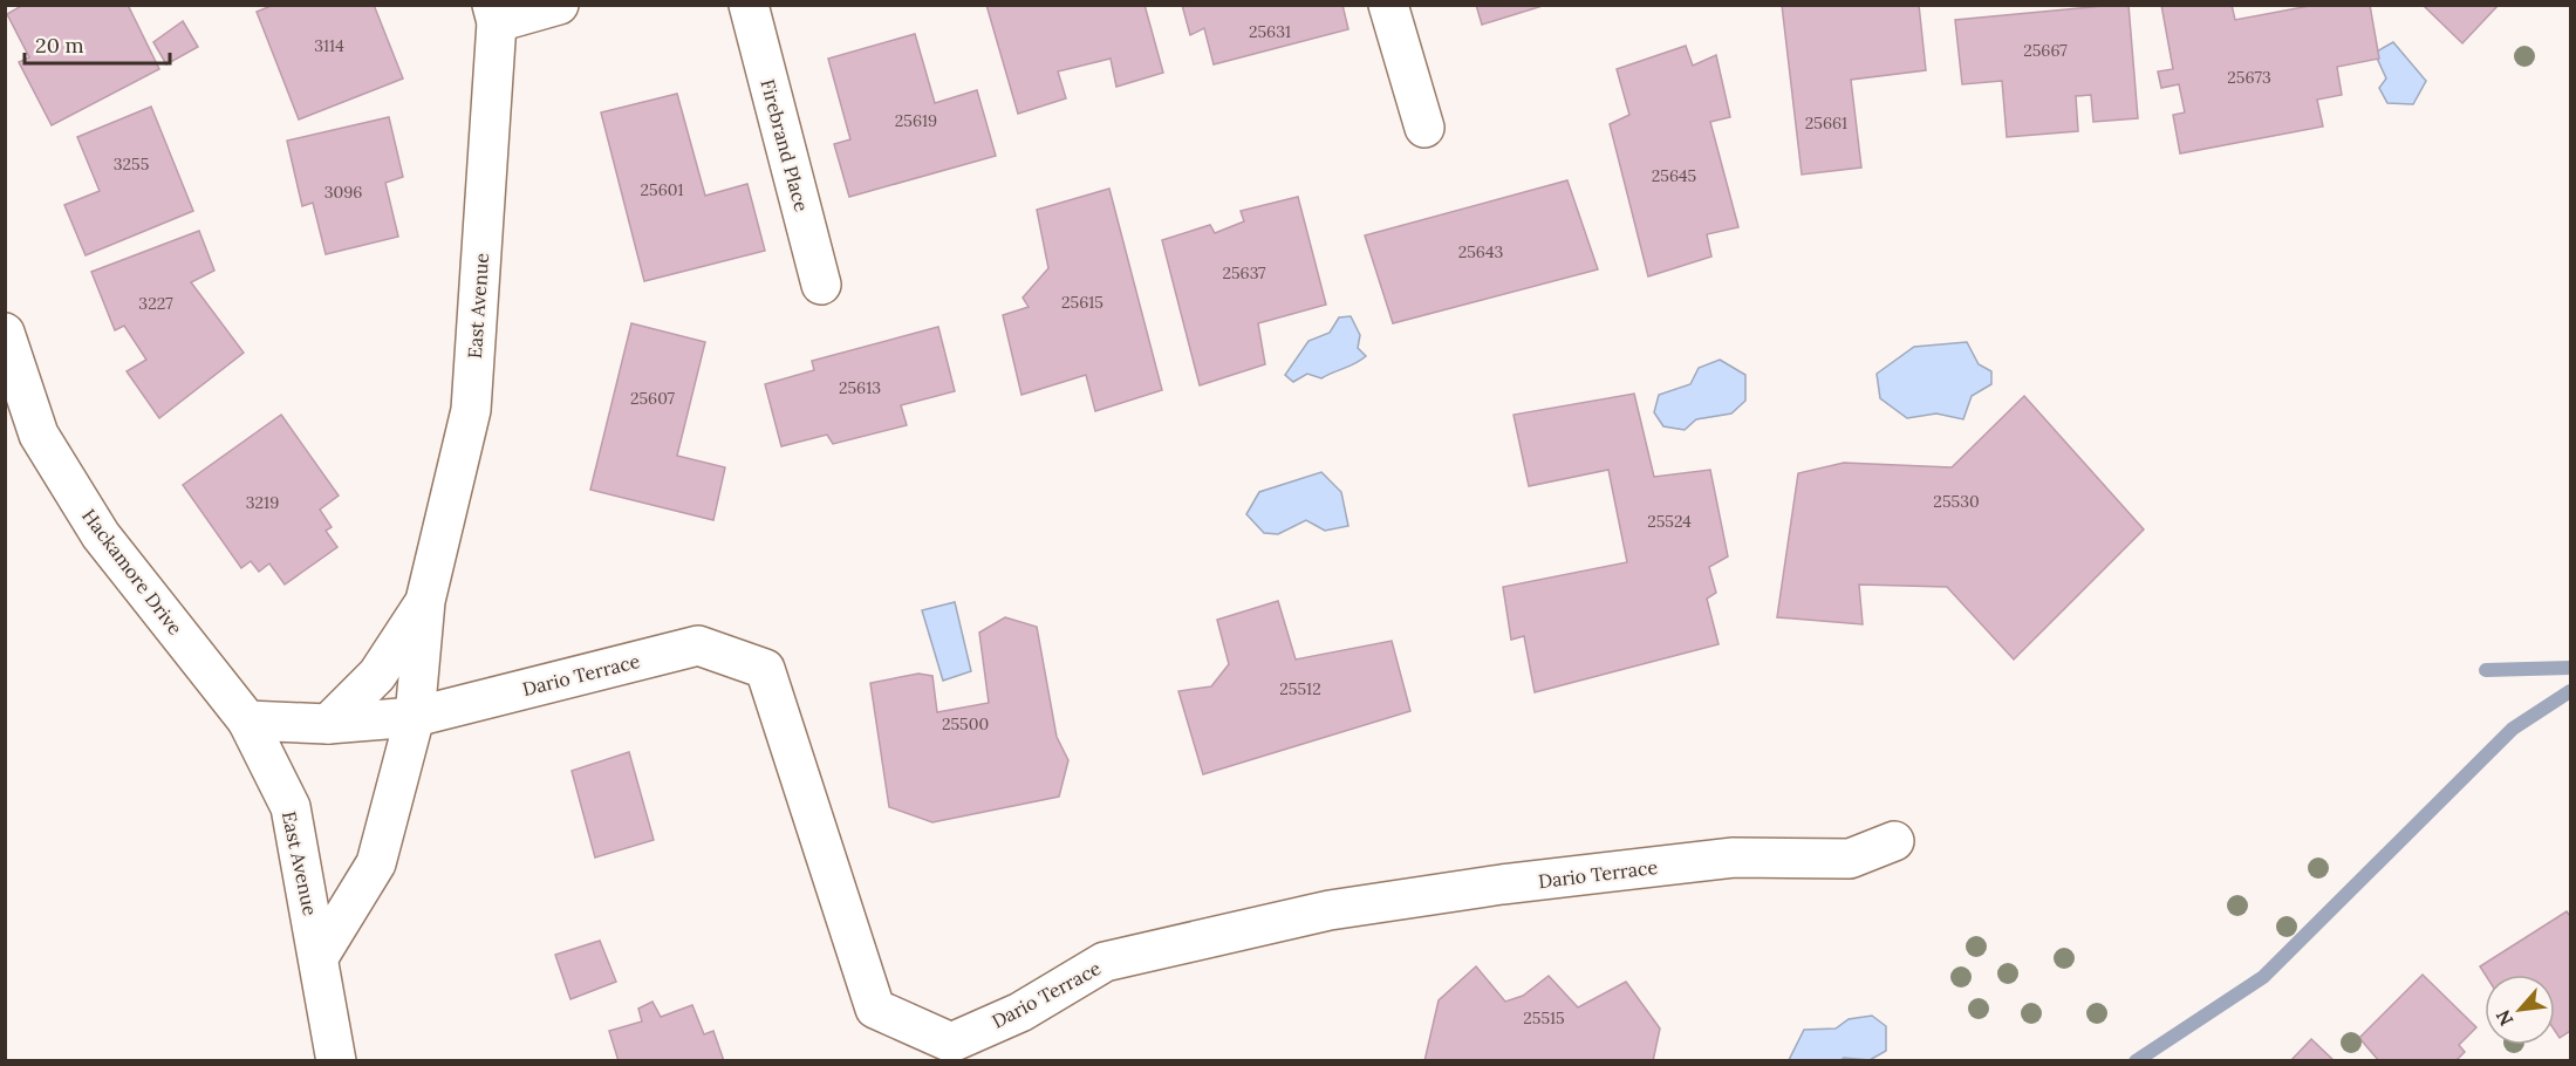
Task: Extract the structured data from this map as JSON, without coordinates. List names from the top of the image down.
{
  "streets": {
    "street": [
      "Firebrand Place",
      "East Avenue",
      "Hackamore Drive",
      "Dario Terrace"
    ]
  },
  "crossings": [
    ["East Avenue", "Hackamore Drive"],
    ["East Avenue", "Dario Terrace"]
  ],
  "house_numbers": [
    "25631",
    "3114",
    "25667",
    "25673",
    "25619",
    "25661",
    "3255",
    "25645",
    "25601",
    "3096",
    "25643",
    "25637",
    "25615",
    "3227",
    "25613",
    "25607",
    "25530",
    "3219",
    "25524",
    "25512",
    "25500",
    "25515"
  ],
  "scale_bar": "20 m",
  "north": "bottom left"
}
